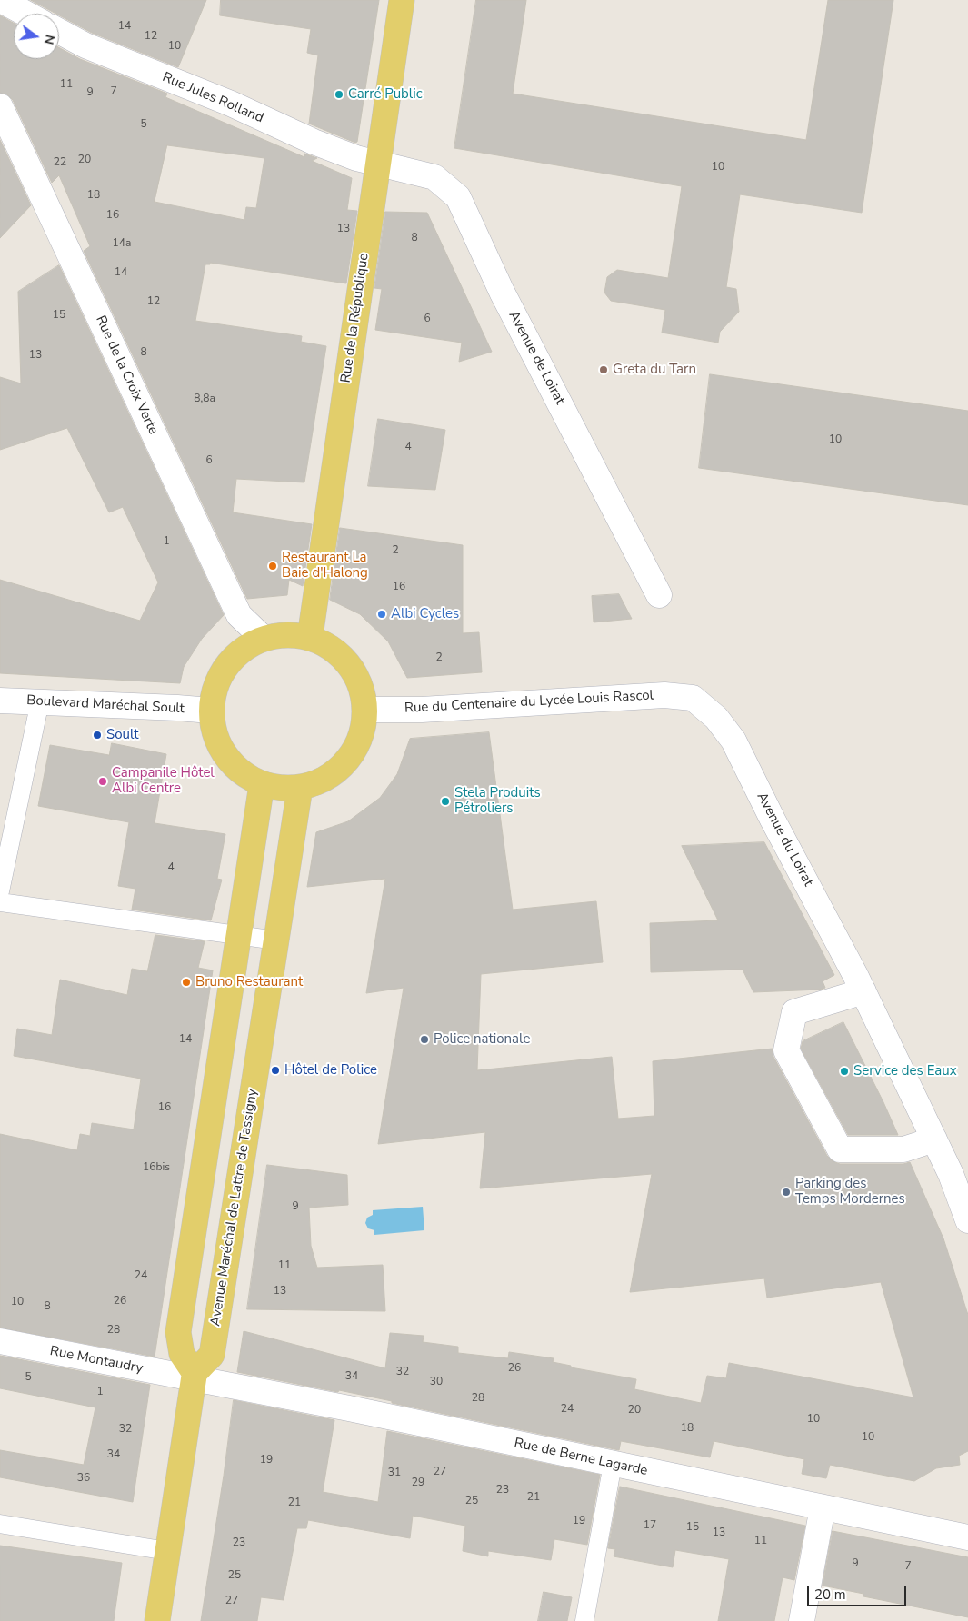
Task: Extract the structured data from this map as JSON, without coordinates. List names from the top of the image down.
{
  "streets": {
    "main road": ["Rue de la République", "Avenue Maréchal de Lattre de Tassigny"],
    "street": [
      "Rue Jules Rolland",
      "Avenue de Loirat",
      "Rue de la Croix Verte",
      "Rue du Centenaire du Lycée Louis Rascol",
      "Boulevard Maréchal Soult",
      "Avenue du Loirat",
      "Rue Montaudry",
      "Rue de Berne Lagarde"
    ]
  },
  "crossings": [
    ["Rue Jules Rolland", "Rue de la République"],
    ["Rue Jules Rolland", "Avenue de Loirat"],
    ["Rue de la République", "Avenue de Loirat"],
    ["Rue de la République", "Rue de la Croix Verte"],
    ["Rue de la République", "Rue du Centenaire du Lycée Louis Rascol"],
    ["Rue de la République", "Boulevard Maréchal Soult"],
    ["Rue de la République", "Avenue Maréchal de Lattre de Tassigny"],
    ["Rue de la Croix Verte", "Rue du Centenaire du Lycée Louis Rascol"],
    ["Rue de la Croix Verte", "Boulevard Maréchal Soult"],
    ["Rue de la Croix Verte", "Avenue Maréchal de Lattre de Tassigny"],
    ["Rue du Centenaire du Lycée Louis Rascol", "Boulevard Maréchal Soult"],
    ["Rue du Centenaire du Lycée Louis Rascol", "Avenue du Loirat"],
    ["Rue du Centenaire du Lycée Louis Rascol", "Avenue Maréchal de Lattre de Tassigny"],
    ["Boulevard Maréchal Soult", "Avenue Maréchal de Lattre de Tassigny"],
    ["Avenue Maréchal de Lattre de Tassigny", "Rue Montaudry"],
    ["Avenue Maréchal de Lattre de Tassigny", "Rue de Berne Lagarde"],
    ["Rue Montaudry", "Rue de Berne Lagarde"]
  ],
  "places": [
    "Carré Public",
    "Greta du Tarn",
    "Restaurant La Baie d'Halong",
    "Albi Cycles",
    "Soult",
    "Campanile Hôtel Albi Centre",
    "Stela Produits Pétroliers",
    "Bruno Restaurant",
    "Police nationale",
    "Hôtel de Police",
    "Service des Eaux",
    "Parking des Temps Mordernes"
  ],
  "house_numbers": [
    "14",
    "12",
    "10",
    "11",
    "7",
    "9",
    "5",
    "20",
    "22",
    "10",
    "18",
    "16",
    "13",
    "8",
    "14a",
    "14",
    "12",
    "15",
    "6",
    "8",
    "13",
    "8,8a",
    "10",
    "4",
    "6",
    "1",
    "2",
    "16",
    "2",
    "4",
    "14",
    "16",
    "16bis",
    "9",
    "11",
    "24",
    "13",
    "26",
    "10",
    "8",
    "28",
    "26",
    "32",
    "34",
    "5",
    "30",
    "1",
    "28",
    "24",
    "20",
    "10",
    "18",
    "32",
    "10",
    "34",
    "19",
    "27",
    "31",
    "36",
    "29",
    "23",
    "21",
    "25",
    "21",
    "19",
    "17",
    "15",
    "13",
    "11",
    "23",
    "9",
    "7",
    "25",
    "27"
  ],
  "scale_bar": "20 m",
  "north": "right"
}
